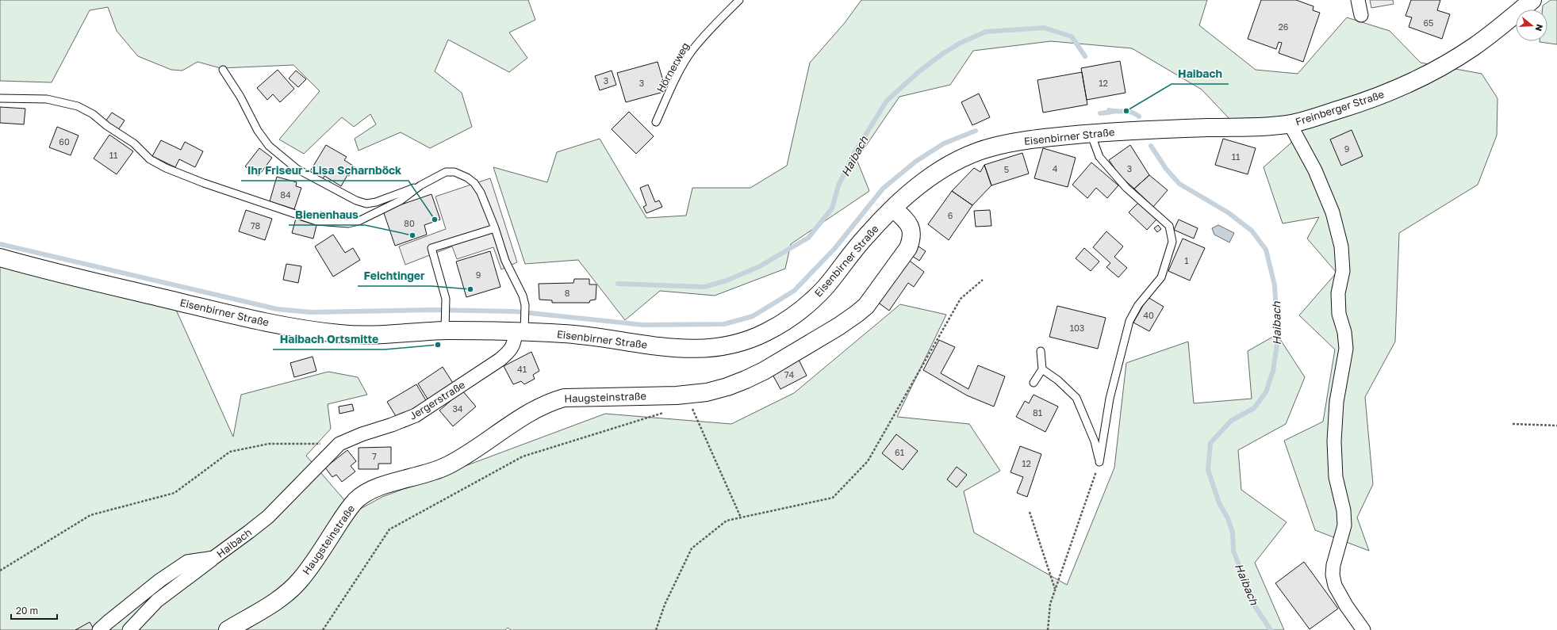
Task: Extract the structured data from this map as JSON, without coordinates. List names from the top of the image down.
{
  "streets": {
    "main road": ["Freinberger Straße", "Eisenbirner Straße", "Haugsteinstraße"],
    "street": ["Jergerstraße", "Haibach"],
    "lane": ["Hörnerweg"]
  },
  "crossings": [
    ["Freinberger Straße", "Eisenbirner Straße"],
    ["Eisenbirner Straße", "Haugsteinstraße"],
    ["Eisenbirner Straße", "Jergerstraße"],
    ["Jergerstraße", "Haibach"]
  ],
  "water": ["Haibach"],
  "places": [
    "Haibach",
    "Ihr Friseur - Lisa Scharnböck",
    "Bienenhaus",
    "Feichtinger",
    "Haibach Ortsmitte"
  ],
  "house_numbers": [
    "65",
    "26",
    "3",
    "3",
    "12",
    "60",
    "9",
    "11",
    "11",
    "4",
    "3",
    "5",
    "84",
    "6",
    "80",
    "78",
    "1",
    "9",
    "8",
    "40",
    "103",
    "41",
    "74",
    "34",
    "81",
    "61",
    "7",
    "12"
  ],
  "scale_bar": "20 m",
  "north": "right"
}
